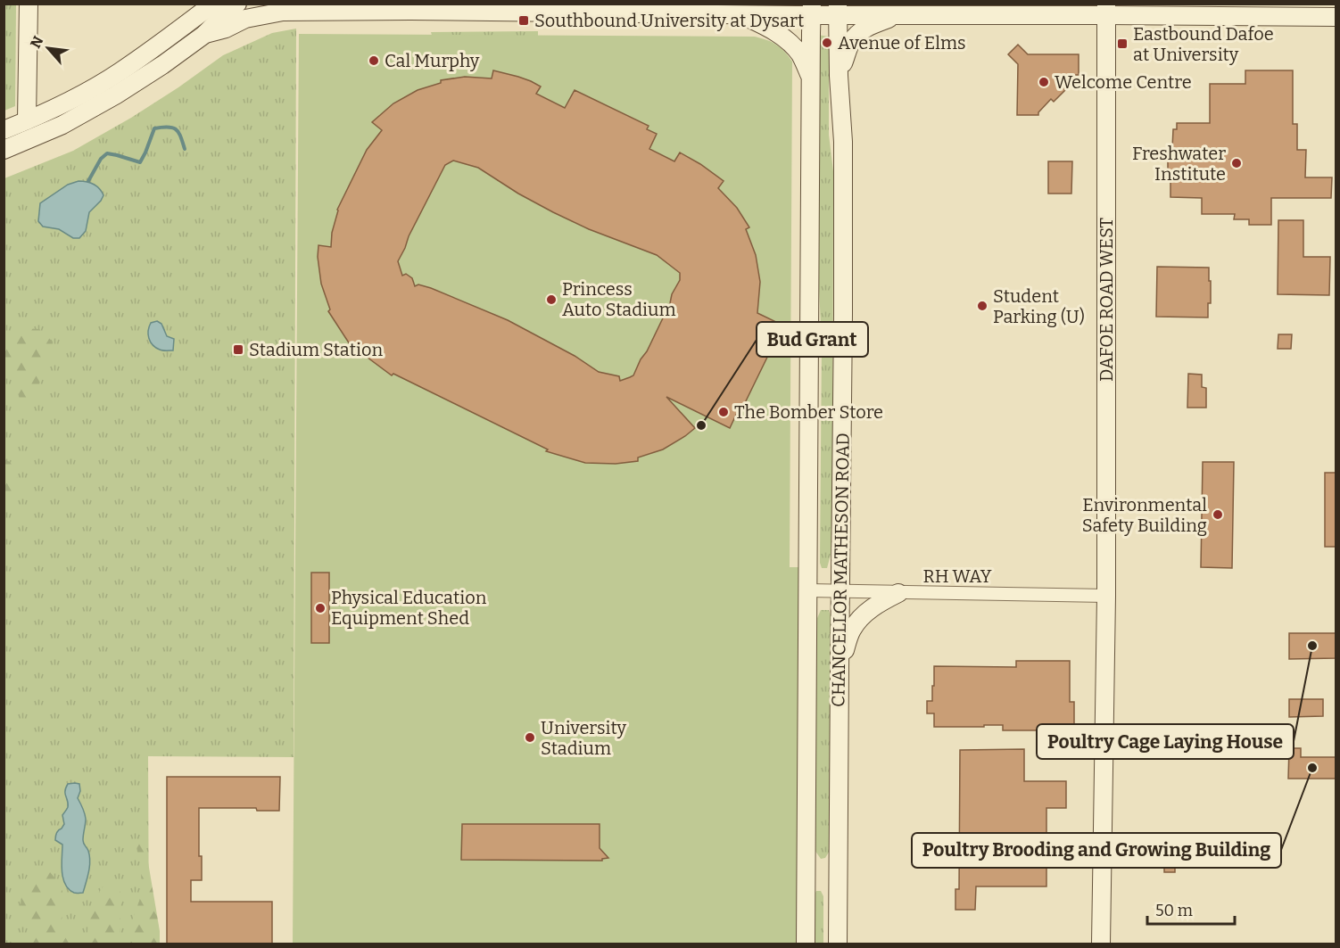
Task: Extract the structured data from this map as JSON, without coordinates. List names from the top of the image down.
{
  "streets": {
    "main road": ["DAFOE ROAD WEST", "CHANCELLOR MATHESON ROAD"],
    "street": ["RH WAY"]
  },
  "crossings": [
    ["DAFOE ROAD WEST", "RH WAY"],
    ["CHANCELLOR MATHESON ROAD", "RH WAY"]
  ],
  "places": {
    "transit": ["Southbound University at Dysart", "Eastbound Dafoe at University", "Stadium Station"],
    "other": [
      "Avenue of Elms",
      "Cal Murphy",
      "Welcome Centre",
      "Freshwater Institute",
      "Princess Auto Stadium",
      "Student Parking (U)",
      "The Bomber Store",
      "Bud Grant",
      "Environmental Safety Building",
      "Physical Education Equipment Shed",
      "Poultry Cage Laying House",
      "University Stadium",
      "Poultry Brooding and Growing Building"
    ]
  },
  "scale_bar": "50 m",
  "north": "top left"
}
